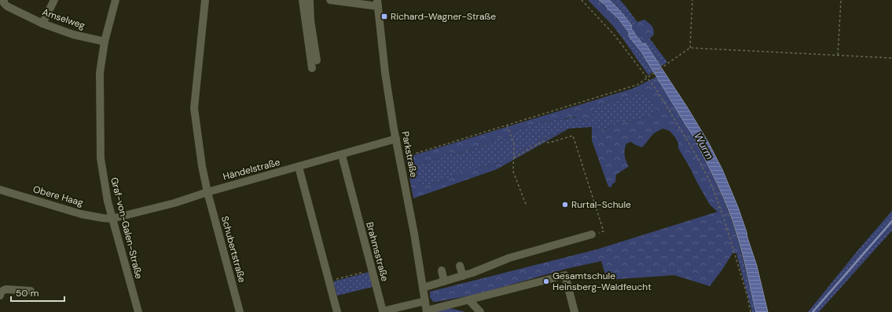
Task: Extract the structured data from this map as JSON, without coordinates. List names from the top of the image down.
{
  "streets": {
    "street": [
      "Amselweg",
      "Parkstraße",
      "Händelstraße",
      "Obere Haag",
      "Graf-von-Galen-Straße",
      "Schubertstraße",
      "Brahmsstraße"
    ]
  },
  "crossings": [
    ["Amselweg", "Graf-von-Galen-Straße"],
    ["Parkstraße", "Händelstraße"],
    ["Parkstraße", "Brahmsstraße"],
    ["Händelstraße", "Obere Haag"],
    ["Händelstraße", "Graf-von-Galen-Straße"],
    ["Händelstraße", "Schubertstraße"],
    ["Händelstraße", "Brahmsstraße"],
    ["Obere Haag", "Graf-von-Galen-Straße"]
  ],
  "water": ["Wurm"],
  "places": {
    "transit": ["Richard-Wagner-Straße"],
    "other": ["Rurtal-Schule", "Gesamtschule Heinsberg-Waldfeucht"]
  },
  "scale_bar": "50 m"
}
